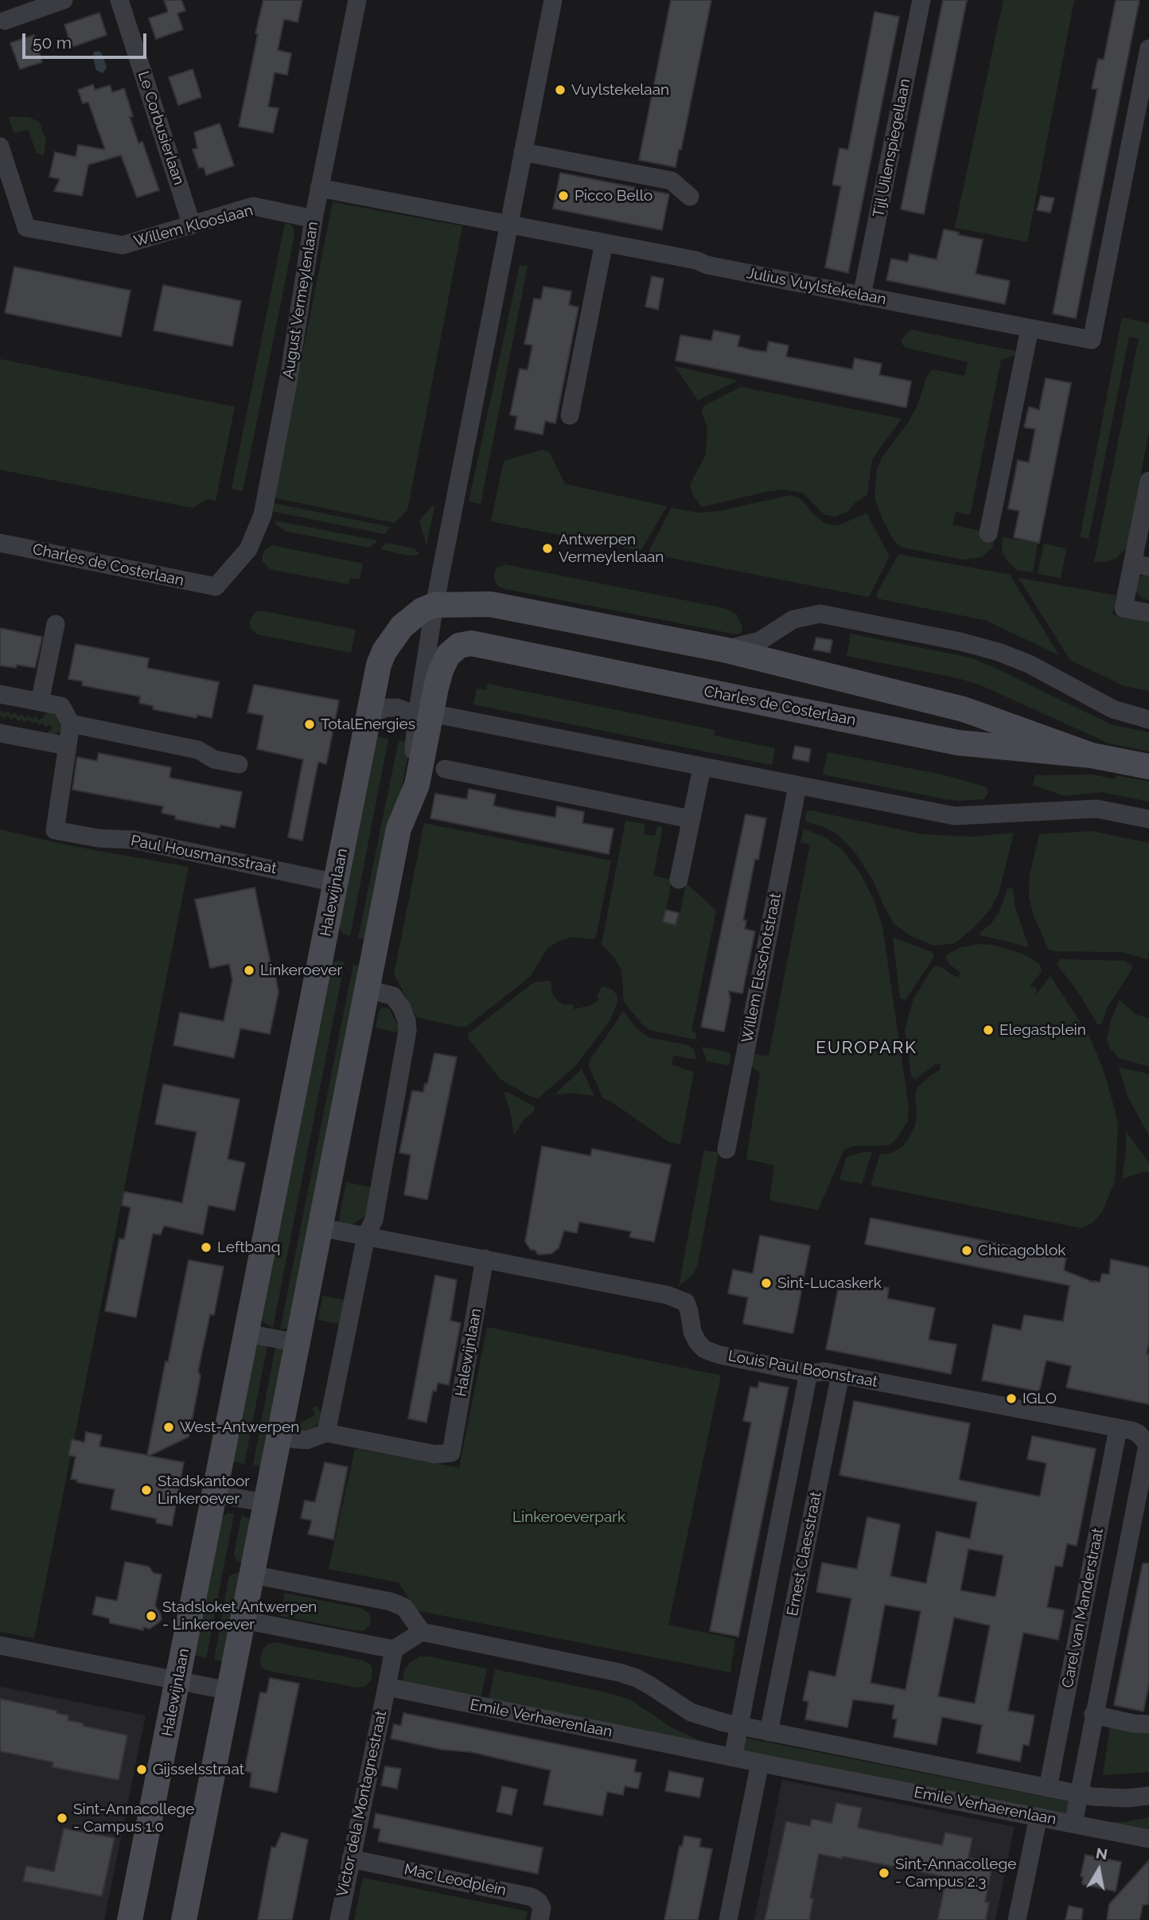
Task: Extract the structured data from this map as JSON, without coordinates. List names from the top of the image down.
{
  "streets": {
    "main road": ["Charles de Costerlaan", "Halewijnlaan"],
    "street": [
      "Le Corbusierlaan",
      "Tijl Uilenspiegellaan",
      "Willem Klooslaan",
      "Julius Vuylstekelaan",
      "August Vermeylenlaan",
      "Paul Housmansstraat",
      "Willem Elsschotstraat",
      "Louis Paul Boonstraat",
      "Ernest Claesstraat",
      "Carel van Manderstraat",
      "Emile Verhaerenlaan",
      "Victor dela Montagnestraat",
      "Mac Leodplein"
    ]
  },
  "crossings": [
    ["Le Corbusierlaan", "Willem Klooslaan"],
    ["Tijl Uilenspiegellaan", "Julius Vuylstekelaan"],
    ["Willem Klooslaan", "August Vermeylenlaan"],
    ["Julius Vuylstekelaan", "August Vermeylenlaan"],
    ["August Vermeylenlaan", "Charles de Costerlaan"],
    ["Charles de Costerlaan", "Halewijnlaan"],
    ["Paul Housmansstraat", "Halewijnlaan"],
    ["Halewijnlaan", "Louis Paul Boonstraat"],
    ["Louis Paul Boonstraat", "Ernest Claesstraat"],
    ["Louis Paul Boonstraat", "Carel van Manderstraat"],
    ["Ernest Claesstraat", "Emile Verhaerenlaan"],
    ["Carel van Manderstraat", "Emile Verhaerenlaan"],
    ["Emile Verhaerenlaan", "Victor dela Montagnestraat"],
    ["Victor dela Montagnestraat", "Mac Leodplein"]
  ],
  "districts": ["EUROPARK"],
  "parks": ["Linkeroeverpark"],
  "places": [
    "Vuylstekelaan",
    "Picco Bello",
    "Antwerpen Vermeylenlaan",
    "TotalEnergies",
    "Linkeroever",
    "Elegastplein",
    "Leftbanq",
    "Chicagoblok",
    "Sint-Lucaskerk",
    "IGLO",
    "West-Antwerpen",
    "Stadskantoor Linkeroever",
    "Stadsloket Antwerpen - Linkeroever",
    "Gijsselsstraat",
    "Sint-Annacollege - Campus 1.0",
    "Sint-Annacollege - Campus 2.3"
  ],
  "scale_bar": "50 m",
  "north": "top"
}
